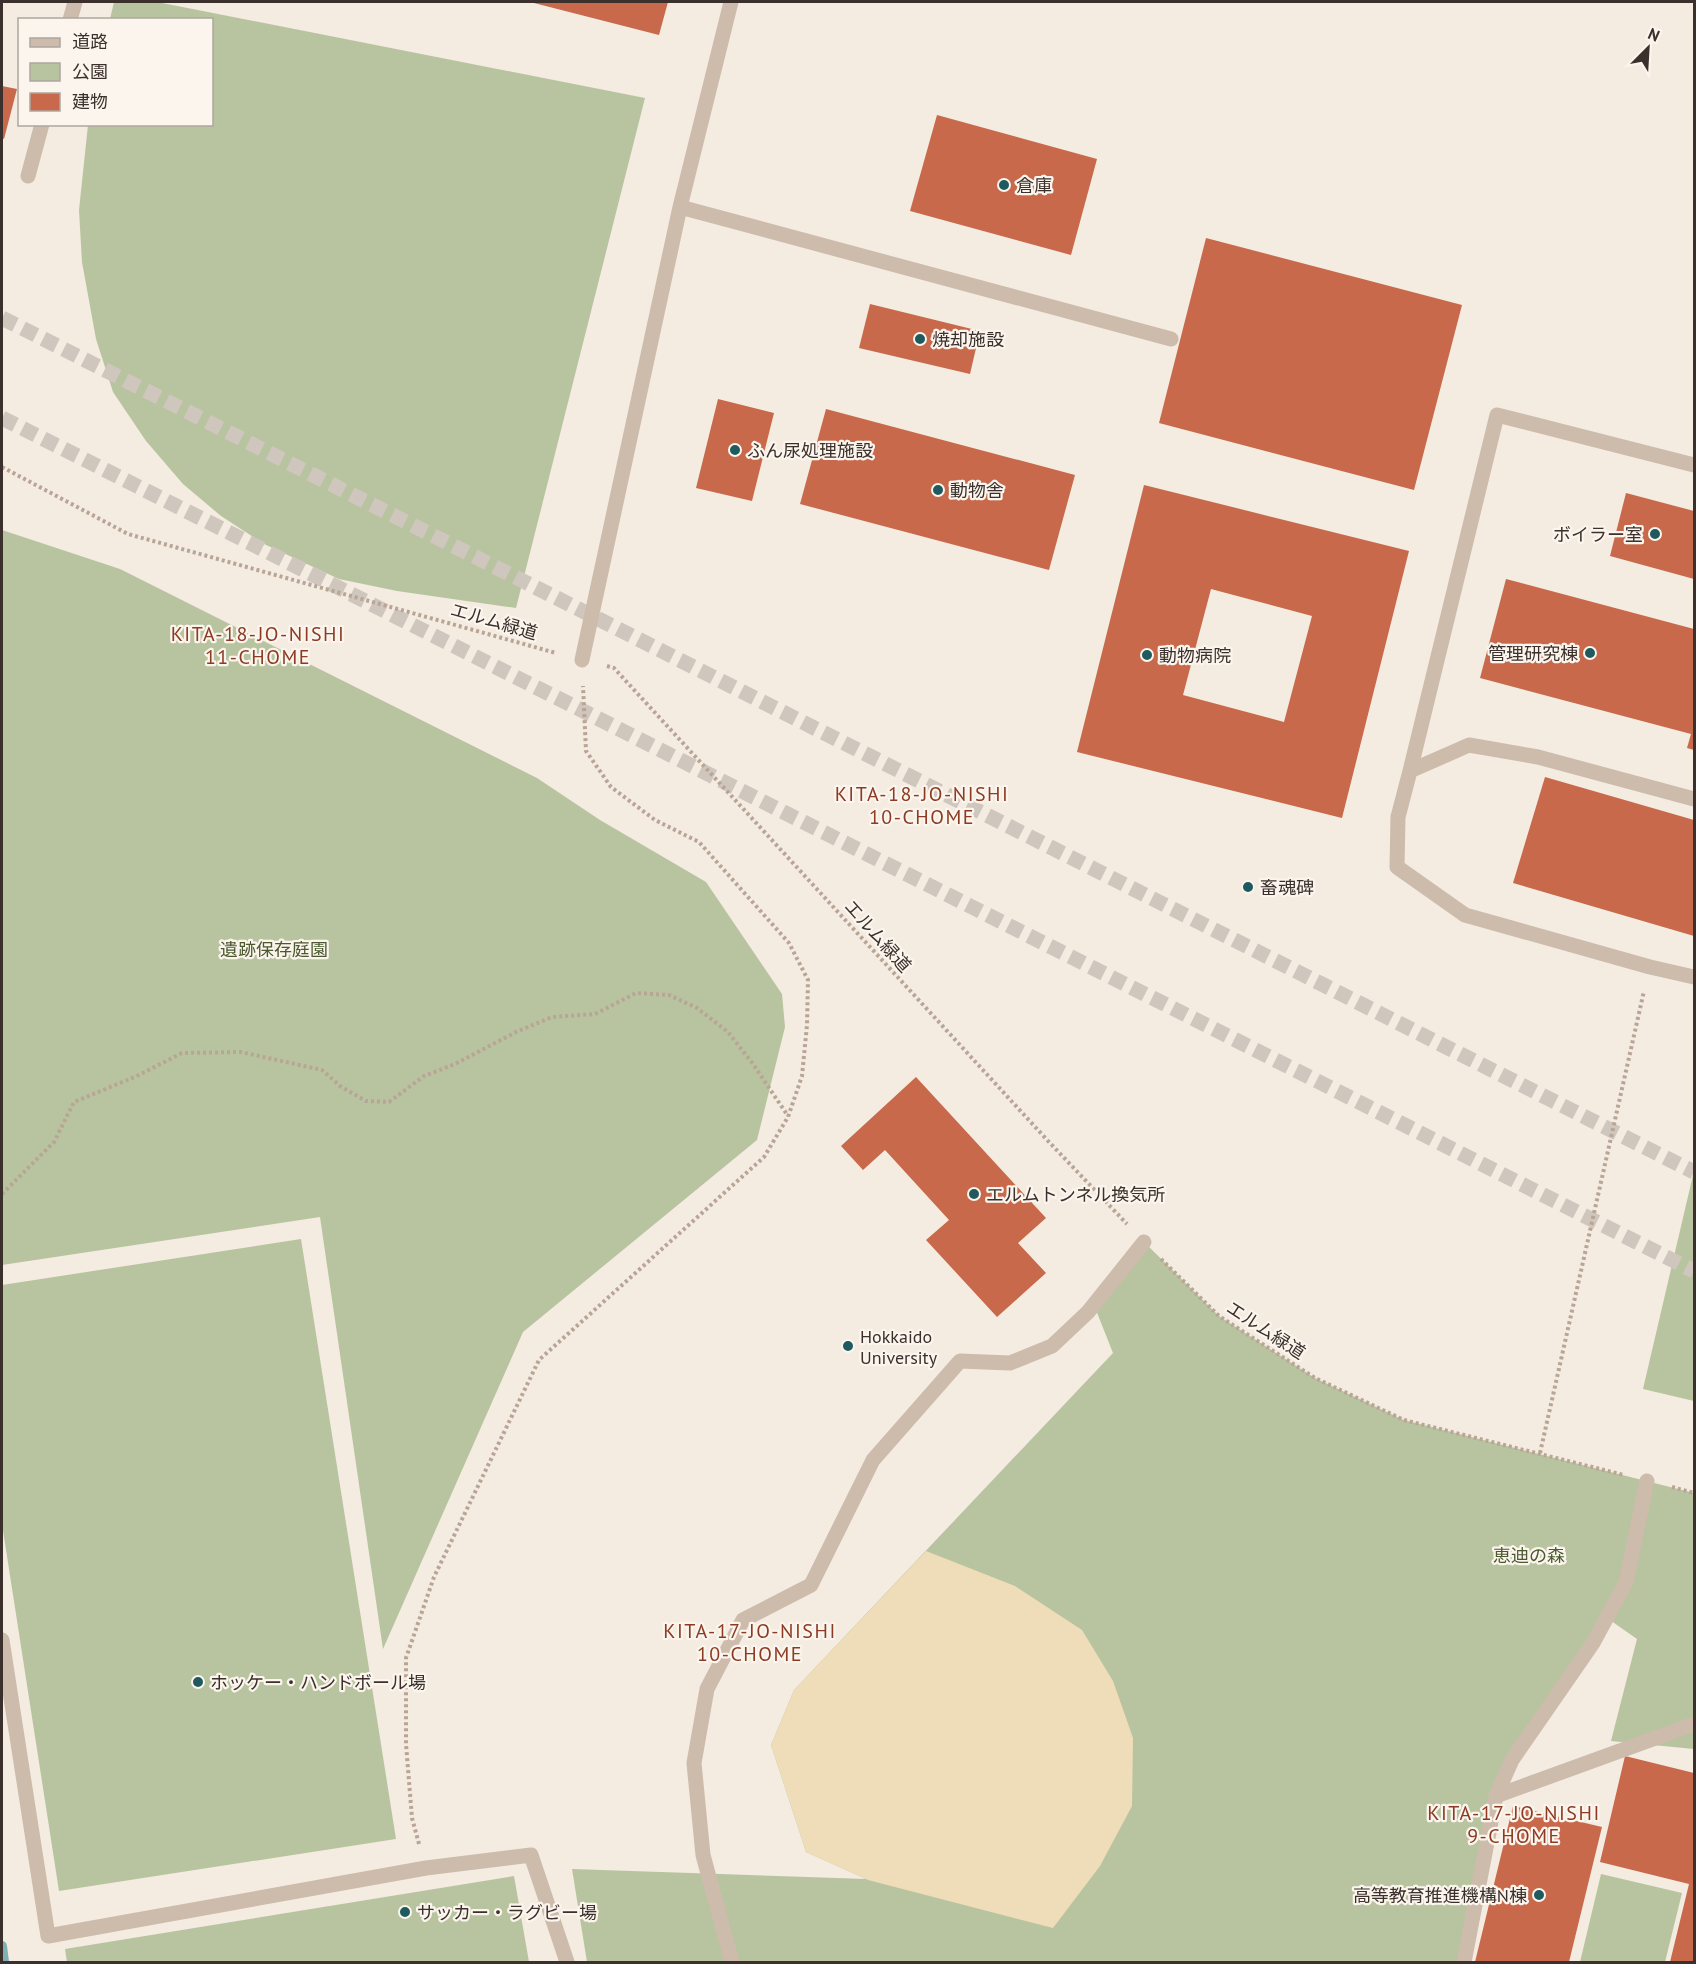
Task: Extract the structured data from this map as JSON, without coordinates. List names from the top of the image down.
{
  "streets": {
    "path": ["エルム緑道"]
  },
  "districts": [
    "KITA-18-JO-NISHI 11-CHOME",
    "KITA-18-JO-NISHI 10-CHOME",
    "KITA-17-JO-NISHI 10-CHOME",
    "KITA-17-JO-NISHI 9-CHOME"
  ],
  "parks": ["遺跡保存庭園", "恵迪の森"],
  "places": [
    "倉庫",
    "焼却施設",
    "ふん尿処理施設",
    "動物舎",
    "ボイラー室",
    "管理研究棟",
    "動物病院",
    "畜魂碑",
    "エルムトンネル換気所",
    "Hokkaido University",
    "ホッケー・ハンドボール場",
    "高等教育推進機構N棟",
    "サッカー・ラグビー場"
  ],
  "legend": ["道路", "公園", "建物"],
  "north": "top right"
}
